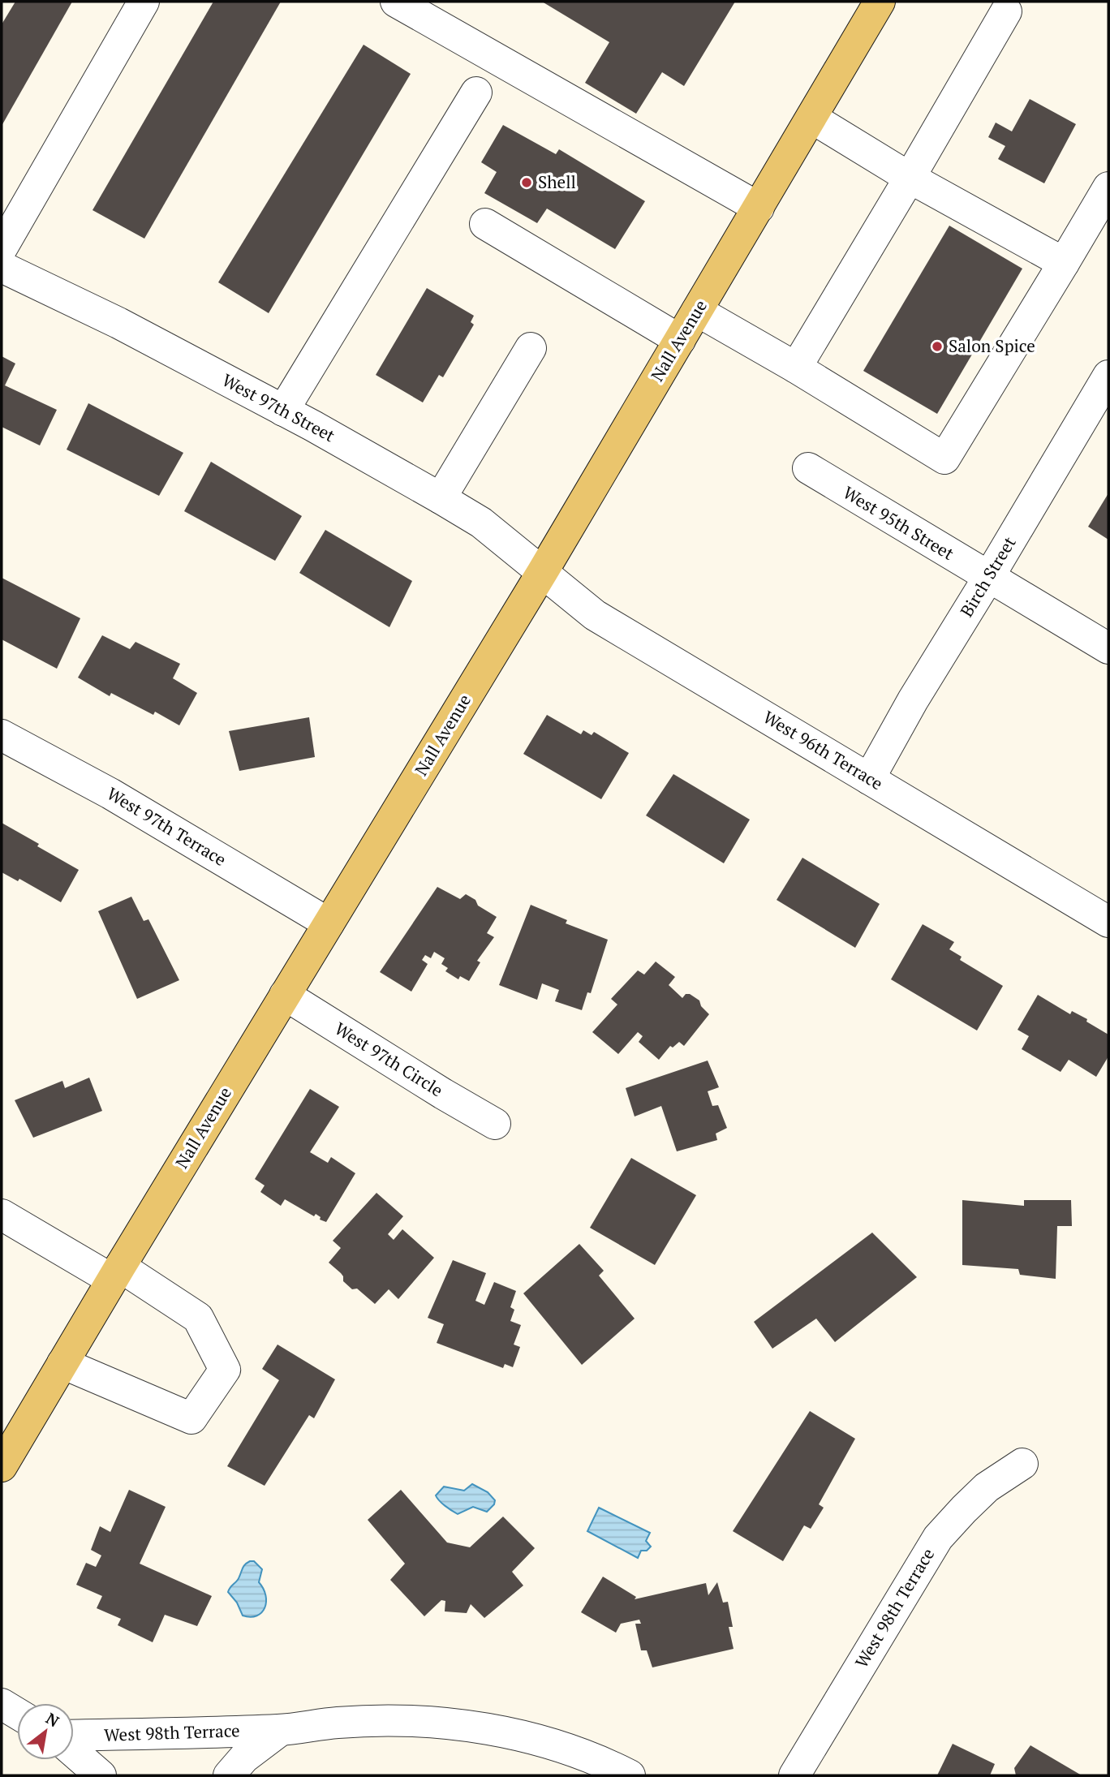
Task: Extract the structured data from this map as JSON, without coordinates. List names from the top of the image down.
{
  "streets": {
    "main road": ["Nall Avenue"],
    "street": [
      "West 97th Street",
      "West 95th Street",
      "Birch Street",
      "West 96th Terrace",
      "West 97th Terrace",
      "West 97th Circle",
      "West 98th Terrace"
    ]
  },
  "crossings": [
    ["Nall Avenue", "West 97th Street"],
    ["Nall Avenue", "West 96th Terrace"],
    ["Nall Avenue", "West 97th Terrace"],
    ["Nall Avenue", "West 97th Circle"],
    ["West 97th Street", "West 96th Terrace"],
    ["West 95th Street", "Birch Street"],
    ["Birch Street", "West 96th Terrace"]
  ],
  "places": ["Shell", "Salon Spice"],
  "north": "top right"
}
